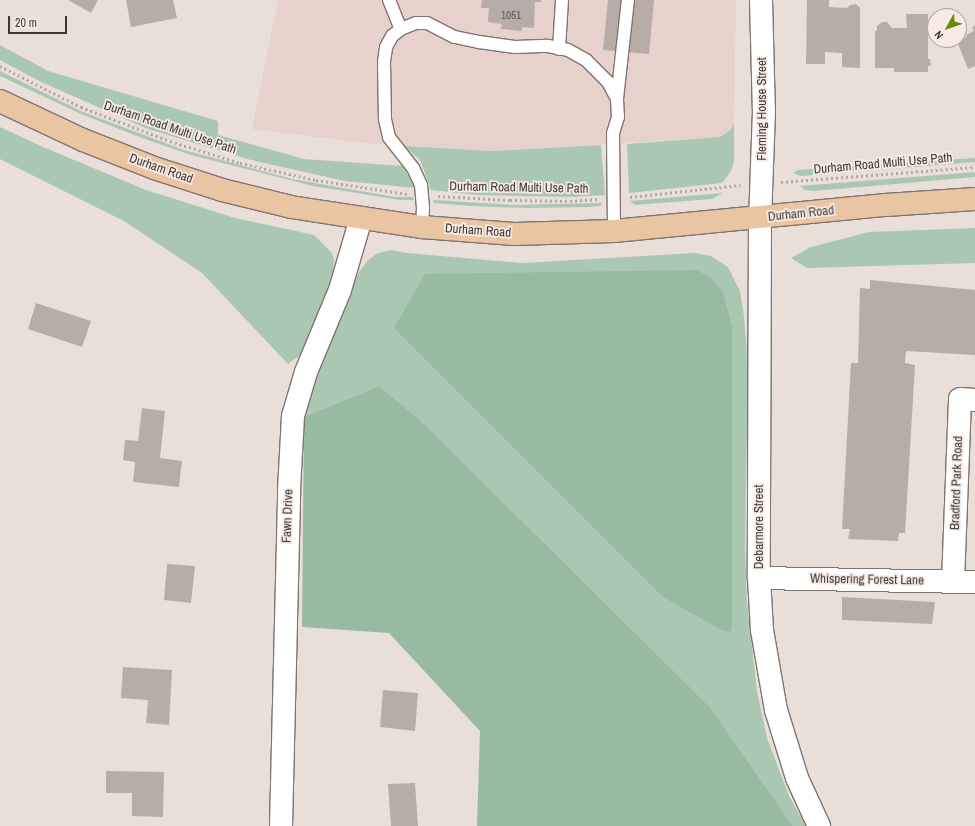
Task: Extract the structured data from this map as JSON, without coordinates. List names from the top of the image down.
{
  "streets": {
    "main road": ["Durham Road"],
    "street": [
      "Fleming House Street",
      "Bradford Park Road",
      "Fawn Drive",
      "Debarmore Street",
      "Whispering Forest Lane"
    ],
    "path": ["Durham Road Multi Use Path"]
  },
  "crossings": [
    ["Fleming House Street", "Durham Road"],
    ["Fleming House Street", "Debarmore Street"],
    ["Durham Road", "Fawn Drive"],
    ["Durham Road", "Debarmore Street"],
    ["Bradford Park Road", "Whispering Forest Lane"],
    ["Debarmore Street", "Whispering Forest Lane"]
  ],
  "house_numbers": ["1051"],
  "scale_bar": "20 m",
  "north": "bottom left"
}
